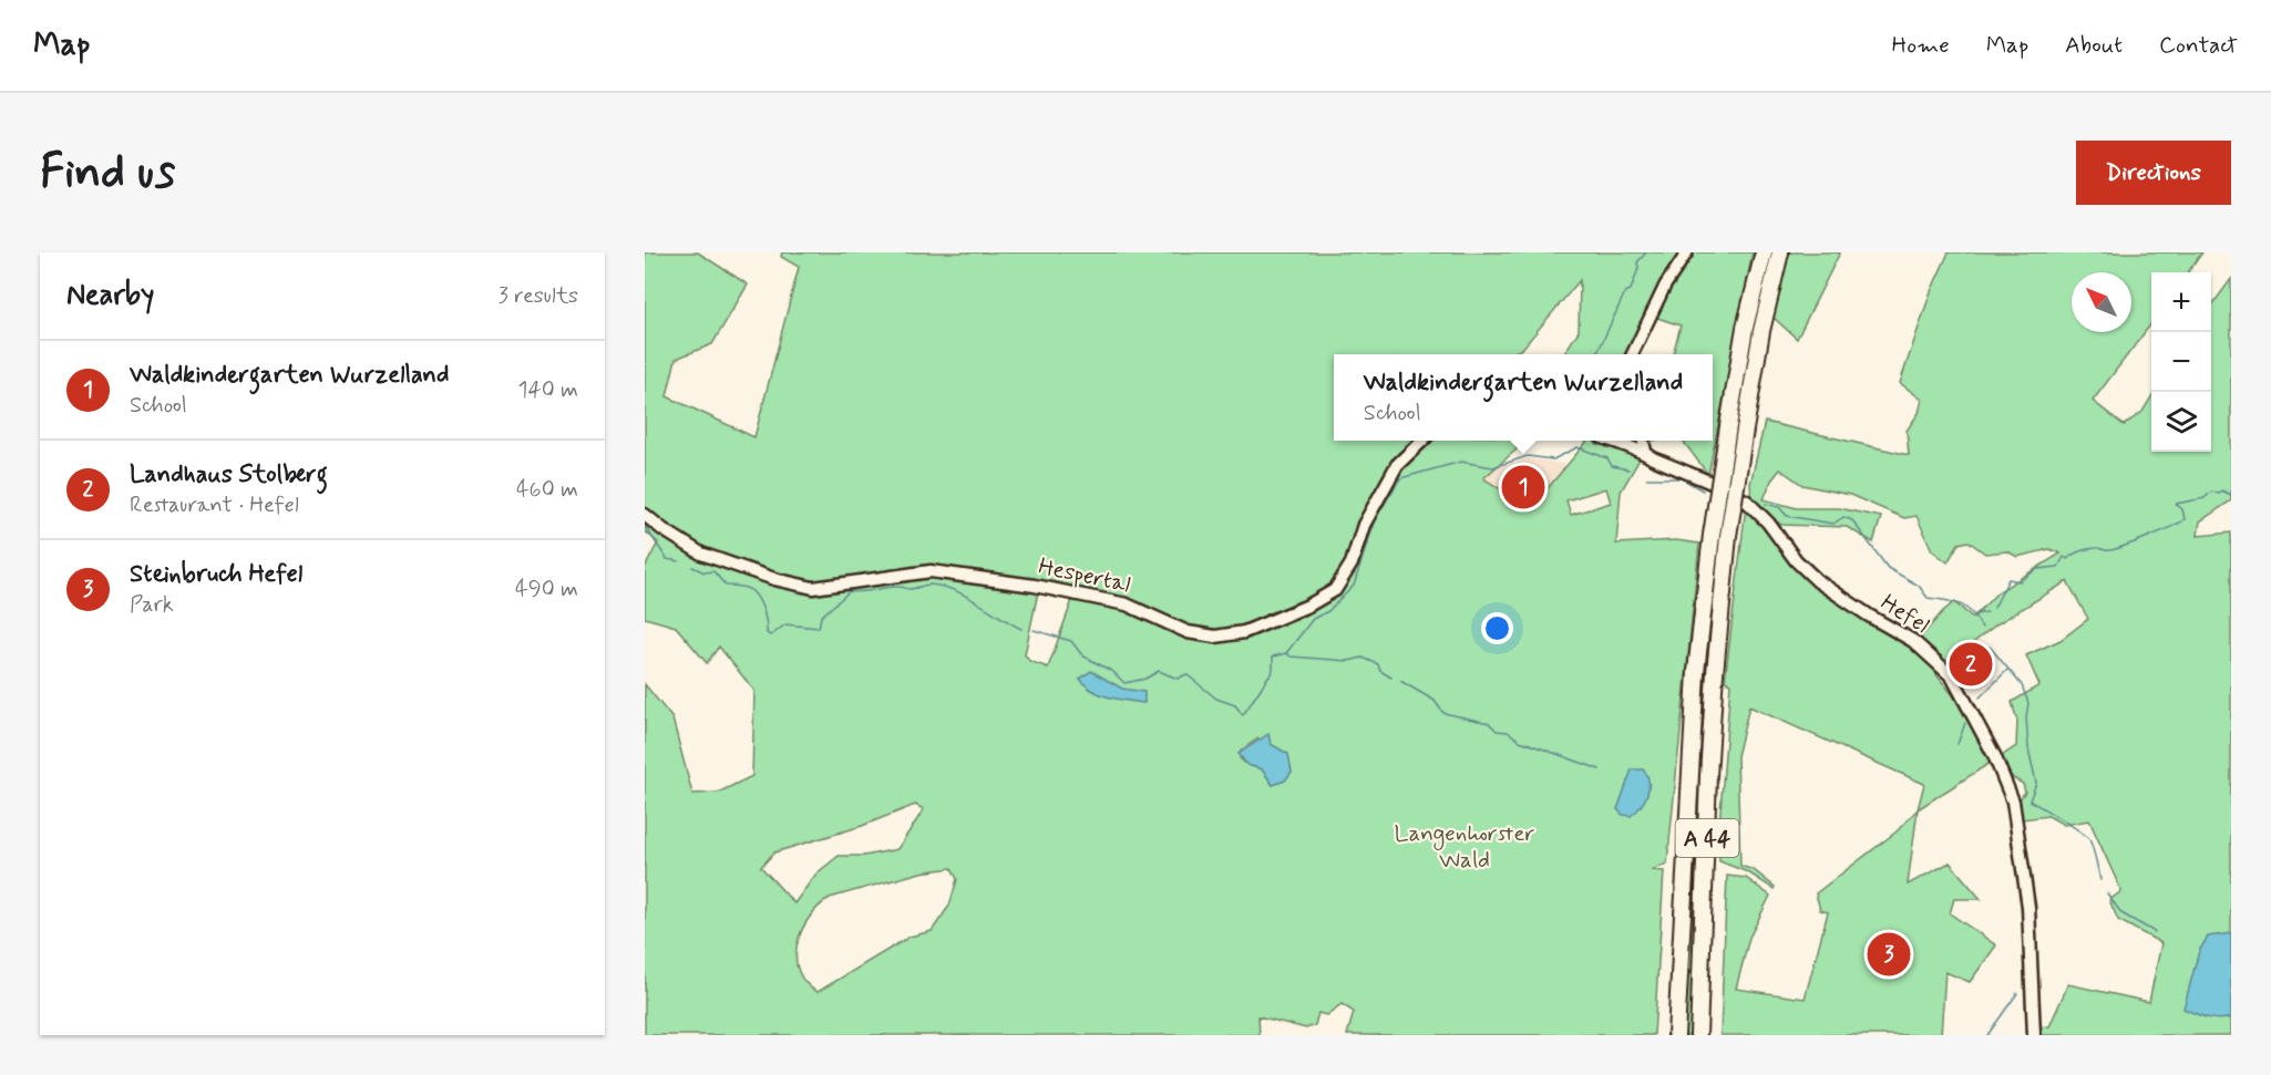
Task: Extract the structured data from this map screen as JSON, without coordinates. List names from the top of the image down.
{
  "streets": {
    "highway": ["A 44"],
    "main road": ["Hespertal", "Hefel"]
  },
  "parks": ["Langenhorster Wald"],
  "north": "top left",
  "page": {
    "header": "Map",
    "nav": [
      "Home",
      "Map",
      "About",
      "Contact"
    ],
    "buttons": "Directions",
    "title": "Find us",
    "heading": ["Nearby", "3 results"],
    "map_buttons": ["+", "−"],
    "list": [
      {
        "mark": "1",
        "name": "Waldkindergarten Wurzelland",
        "note": "School",
        "value": "140 m"
      },
      {
        "mark": "2",
        "name": "Landhaus Stolberg",
        "note": "Restaurant · Hefel",
        "value": "460 m"
      },
      {
        "mark": "3",
        "name": "Steinbruch Hefel",
        "note": "Park",
        "value": "490 m"
      }
    ],
    "popup": ["Waldkindergarten Wurzelland", "School"],
    "pins": ["1", "2", "3"]
  }
}
